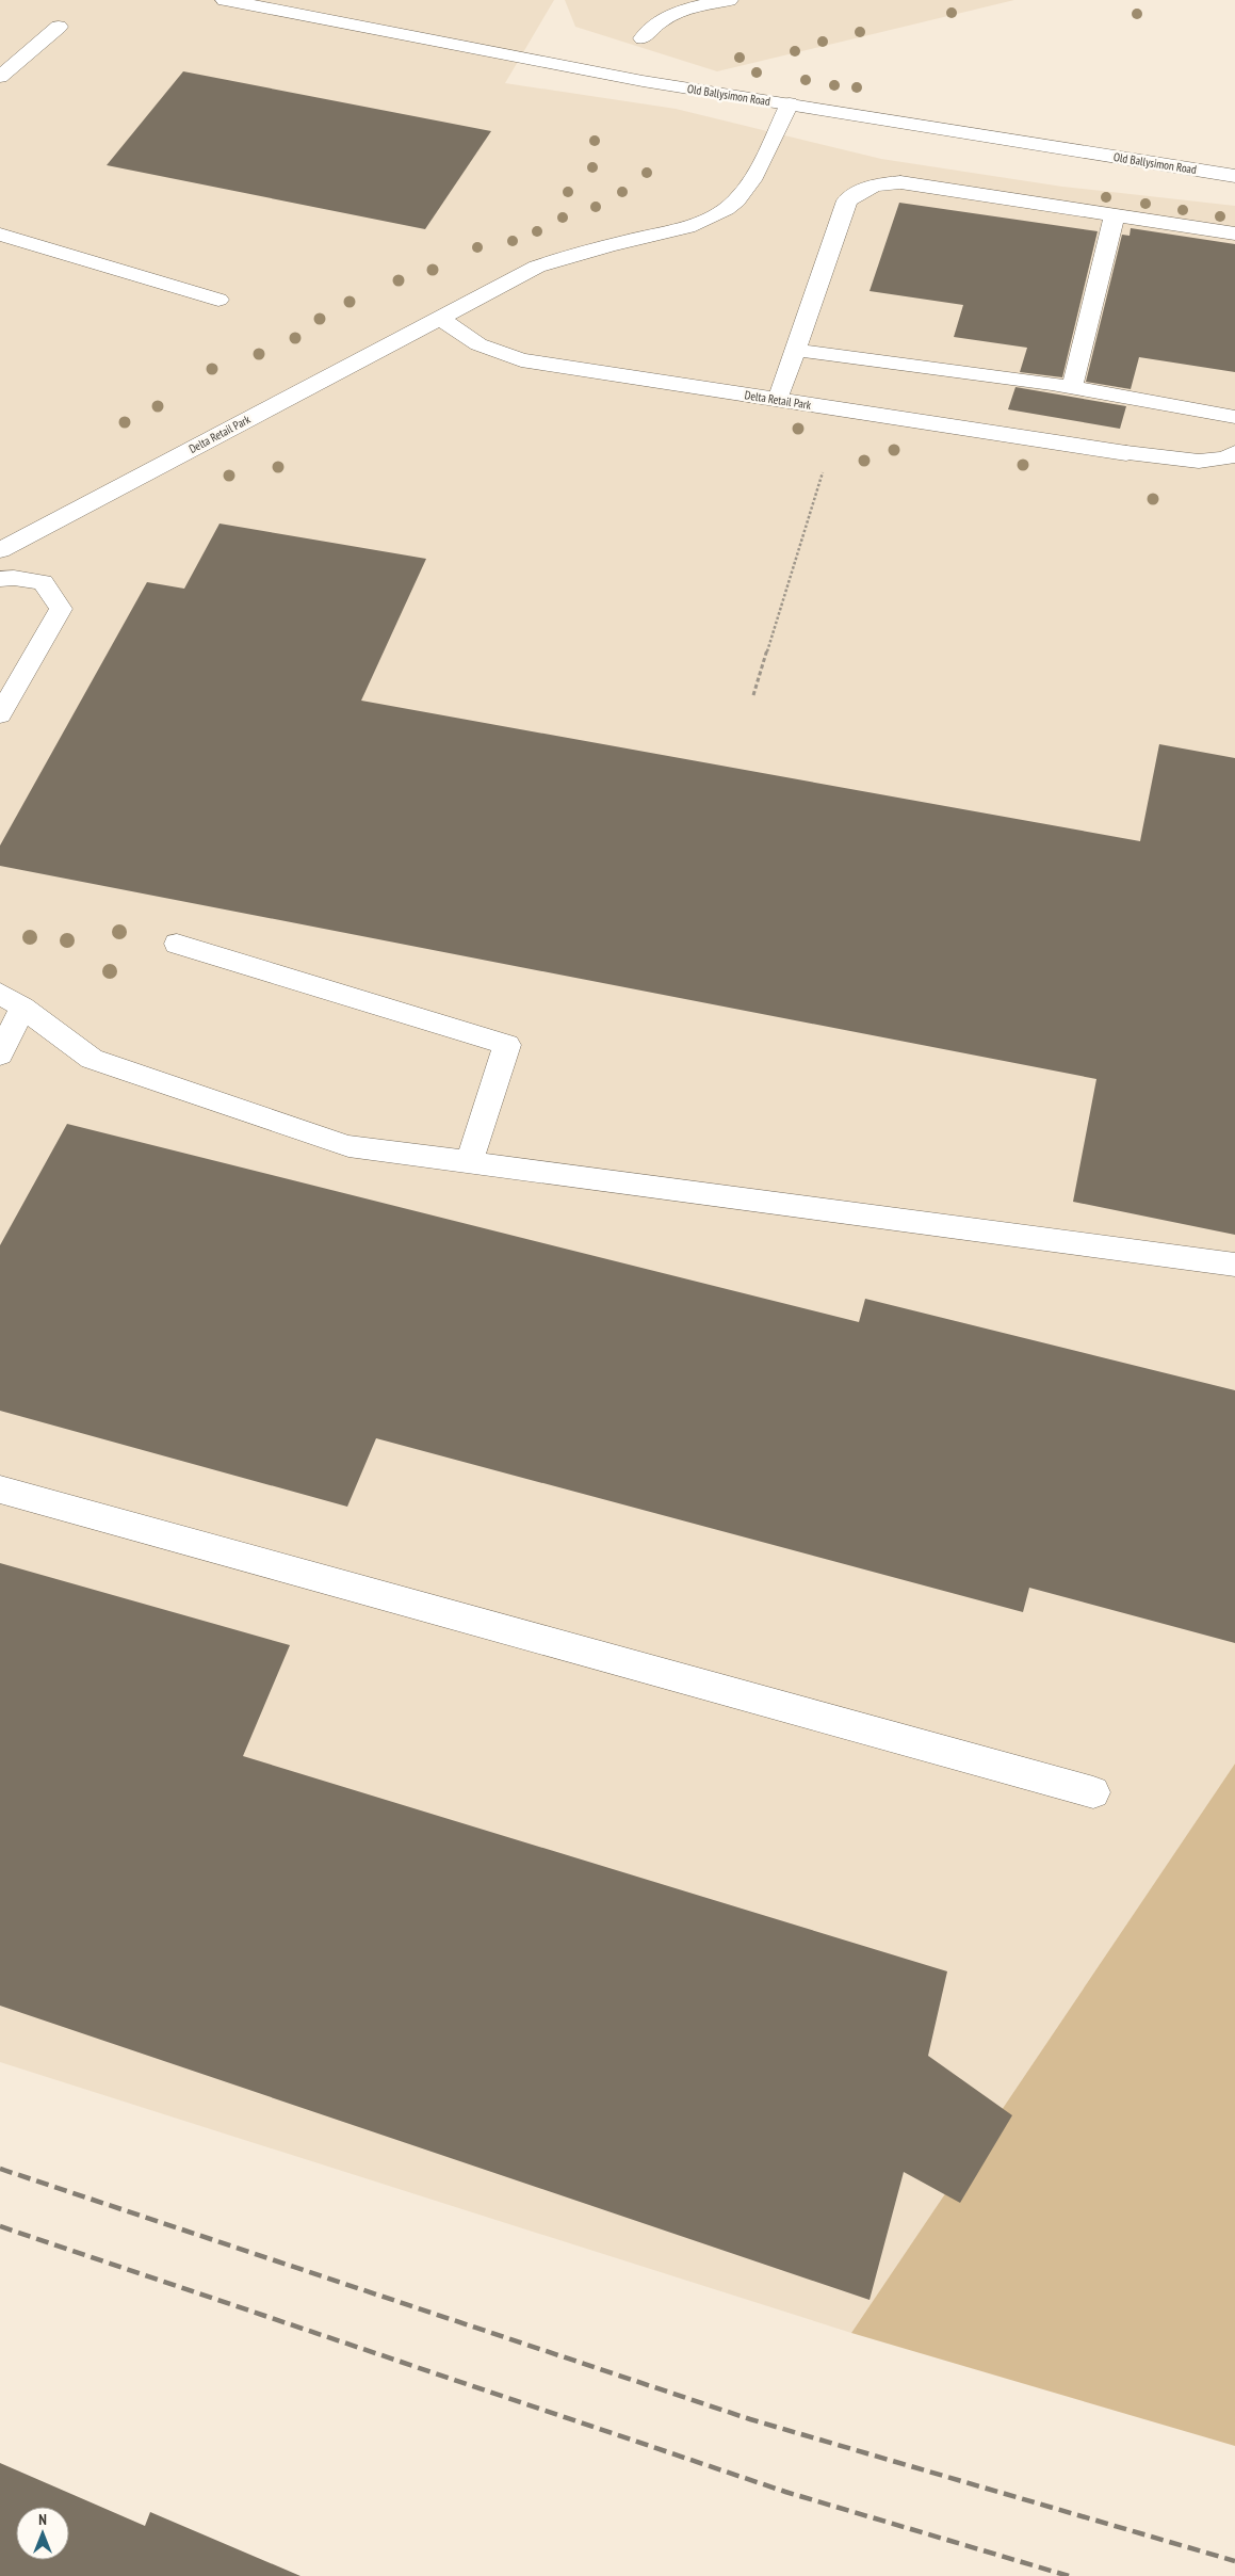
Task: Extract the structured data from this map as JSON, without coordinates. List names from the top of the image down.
{
  "streets": {
    "street": ["Old Ballysimon Road", "Delta Retail Park"]
  },
  "crossings": [
    ["Old Ballysimon Road", "Delta Retail Park"]
  ],
  "north": "top"
}
